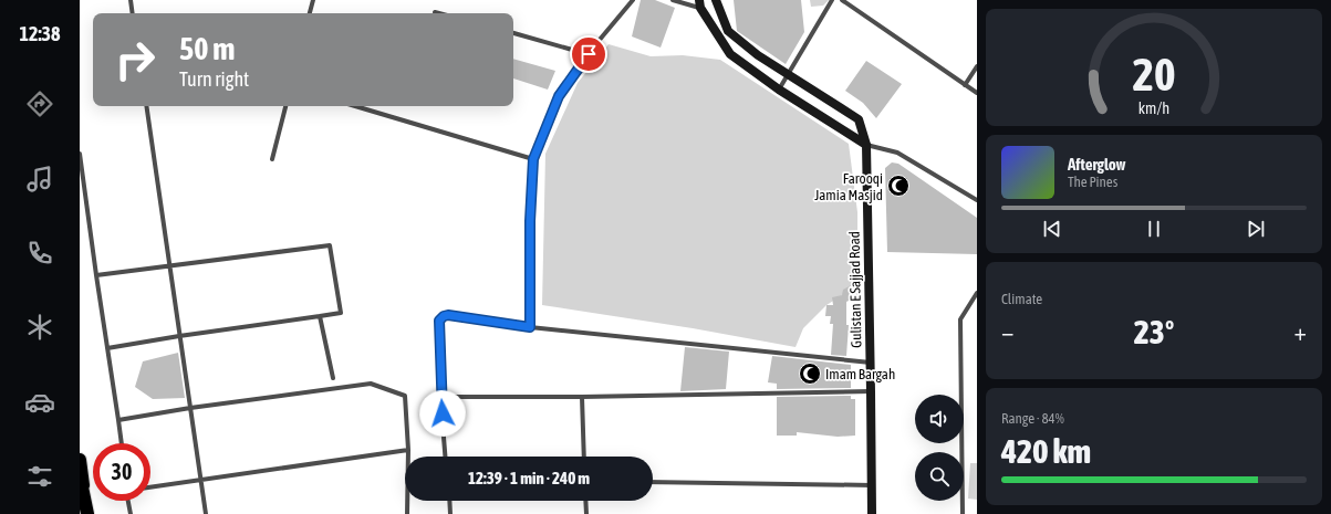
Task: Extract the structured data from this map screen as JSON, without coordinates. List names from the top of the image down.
{
  "streets": {
    "street": ["Gulistan E Sajjad Road"]
  },
  "places": {
    "mosque": ["Farooqi Jamia Masjid", "Imam Bargah"]
  },
  "page": {
    "tabs": "12:38",
    "turn": ["50 m", "Turn right"],
    "song": ["Afterglow", "The Pines"],
    "tile": [
      "Climate",
      ["Range · 84%", "420 km"]
    ],
    "heat": ["−", "23°", "+"],
    "limit": "30",
    "trip": "12:39 · 1 min · 240 m",
    "gauge": ["20", "km/h"]
  }
}
